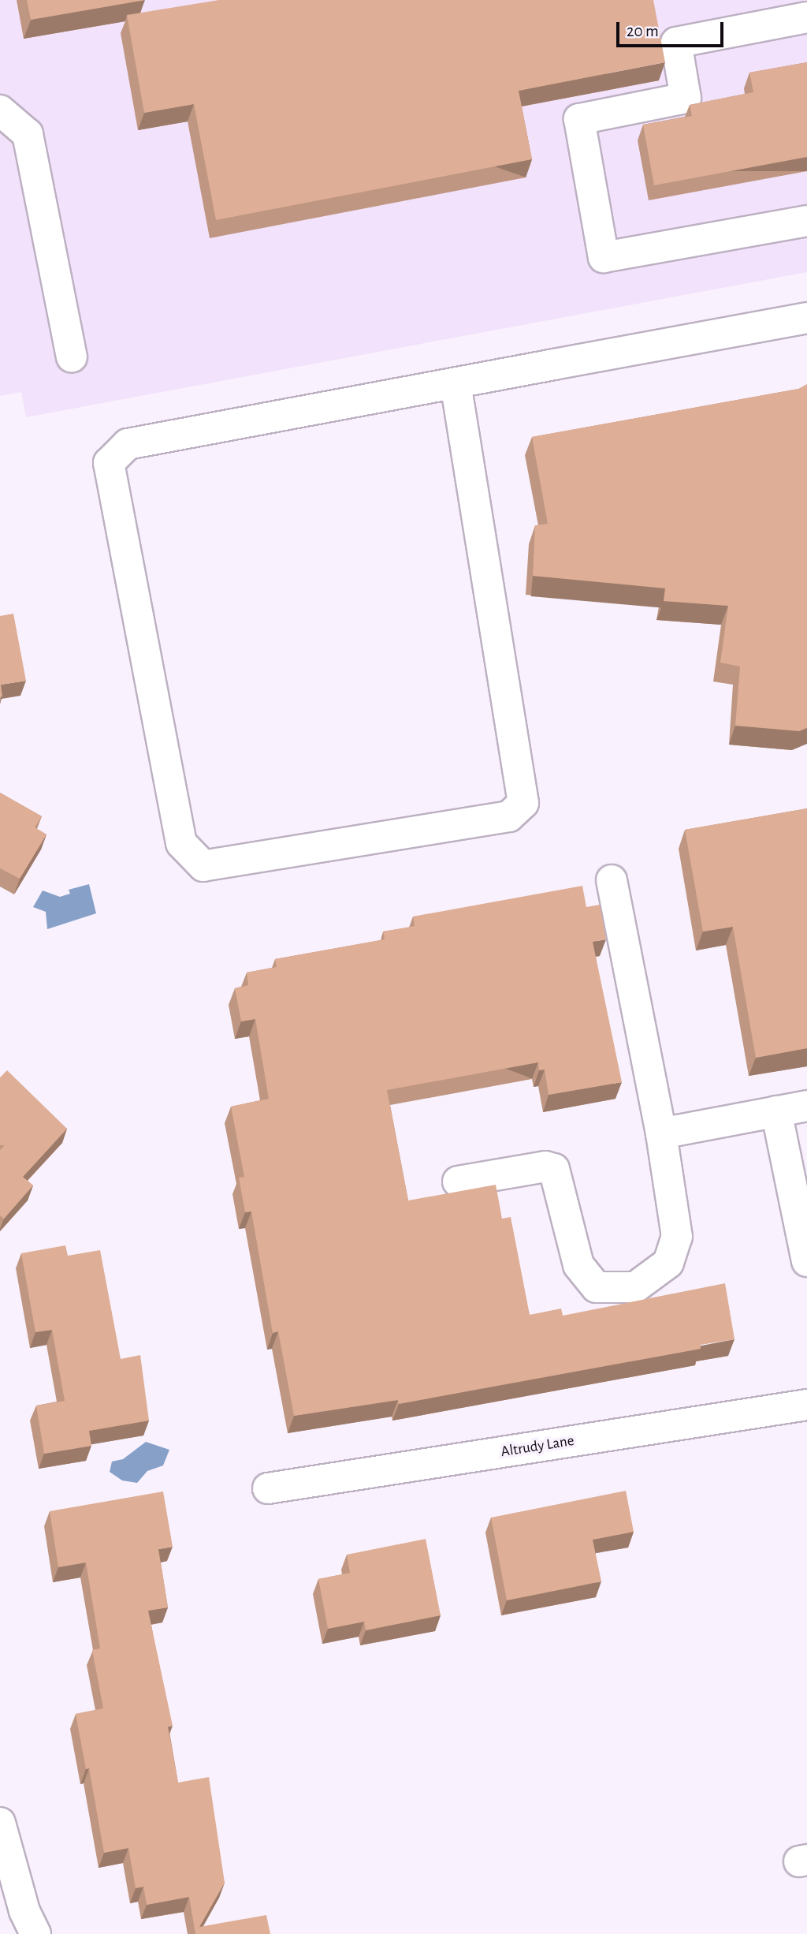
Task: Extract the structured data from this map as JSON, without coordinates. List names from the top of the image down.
{
  "streets": {
    "street": ["Altrudy Lane"]
  },
  "scale_bar": "20 m"
}
